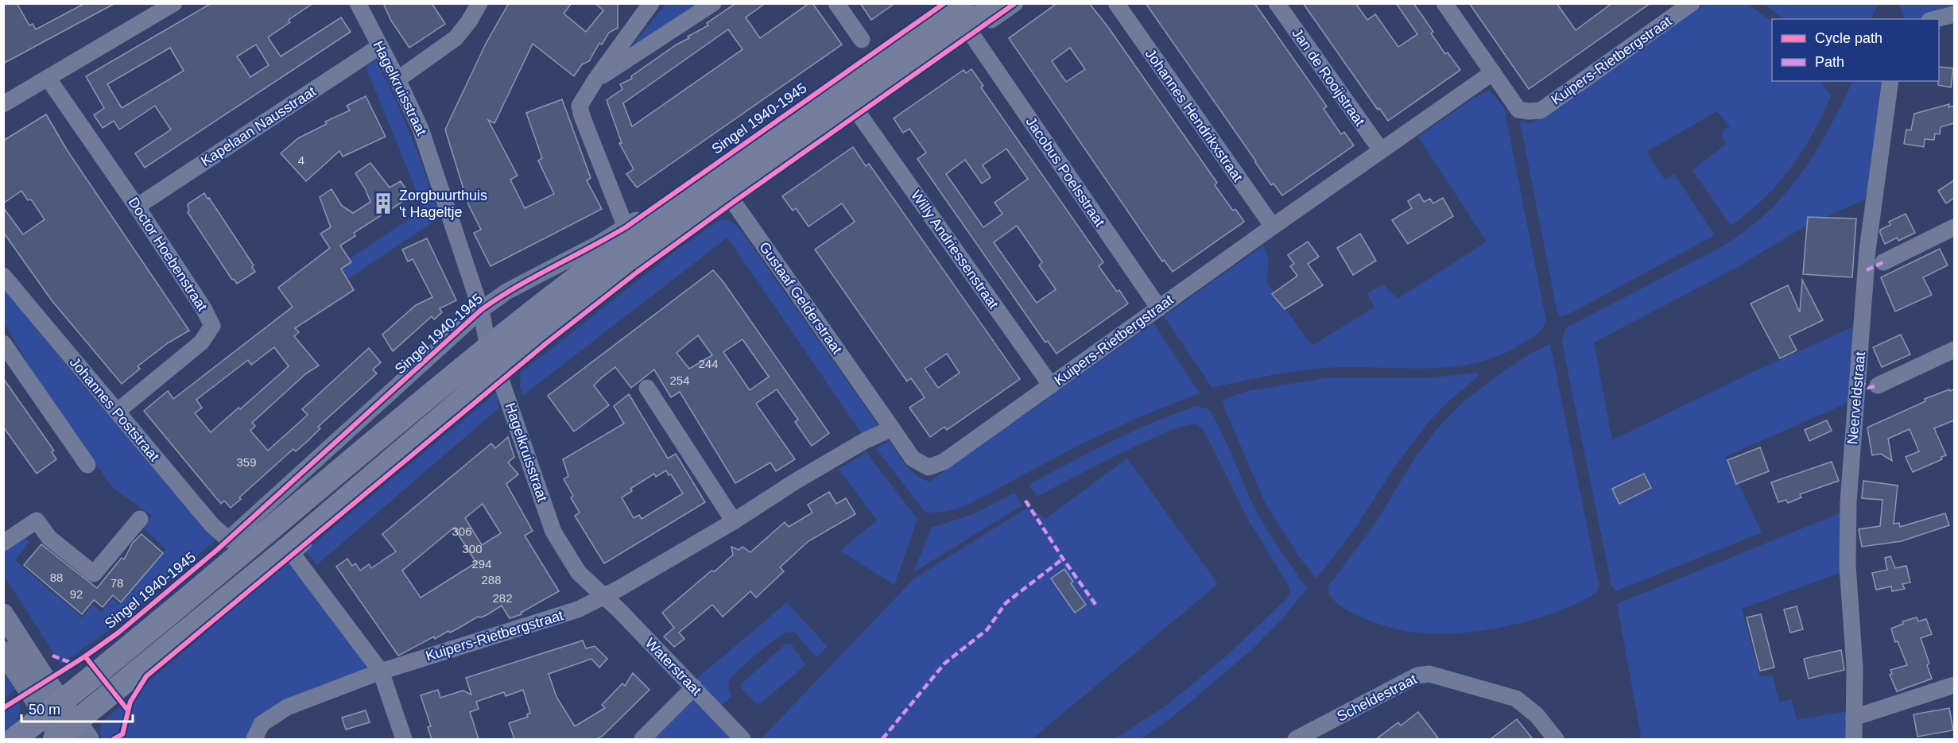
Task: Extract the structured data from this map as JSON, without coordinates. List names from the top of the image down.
{
  "streets": {
    "main road": ["Singel 1940-1945"],
    "street": [
      "Kuipers-Rietbergstraat",
      "Jan de Rooijstraat",
      "Hagelkruisstraat",
      "Johannes Hendrikxstraat",
      "Kapelaan Nausstraat",
      "Jacobus Poelsstraat",
      "Willy Andriessenstraat",
      "Doctor Hoebenstraat",
      "Gustaaf Gelderstraat",
      "Neerveldstraat",
      "Johannes Poststraat",
      "Waterstraat",
      "Scheldestraat"
    ]
  },
  "crossings": [
    ["Kuipers-Rietbergstraat", "Jan de Rooijstraat"],
    ["Kuipers-Rietbergstraat", "Hagelkruisstraat"],
    ["Kuipers-Rietbergstraat", "Johannes Hendrikxstraat"],
    ["Kuipers-Rietbergstraat", "Singel 1940-1945"],
    ["Kuipers-Rietbergstraat", "Jacobus Poelsstraat"],
    ["Kuipers-Rietbergstraat", "Willy Andriessenstraat"],
    ["Kuipers-Rietbergstraat", "Gustaaf Gelderstraat"],
    ["Kuipers-Rietbergstraat", "Waterstraat"],
    ["Hagelkruisstraat", "Singel 1940-1945"],
    ["Hagelkruisstraat", "Kapelaan Nausstraat"],
    ["Hagelkruisstraat", "Waterstraat"],
    ["Singel 1940-1945", "Jacobus Poelsstraat"],
    ["Singel 1940-1945", "Willy Andriessenstraat"],
    ["Singel 1940-1945", "Gustaaf Gelderstraat"],
    ["Singel 1940-1945", "Johannes Poststraat"],
    ["Kapelaan Nausstraat", "Doctor Hoebenstraat"],
    ["Doctor Hoebenstraat", "Johannes Poststraat"]
  ],
  "places": {
    "building": ["Zorgbuurthuis 't Hageltje"]
  },
  "house_numbers": [
    "4",
    "244",
    "254",
    "359",
    "306",
    "300",
    "294",
    "88",
    "288",
    "78",
    "92",
    "282"
  ],
  "legend": ["Cycle path", "Path"],
  "scale_bar": "50 m"
}
